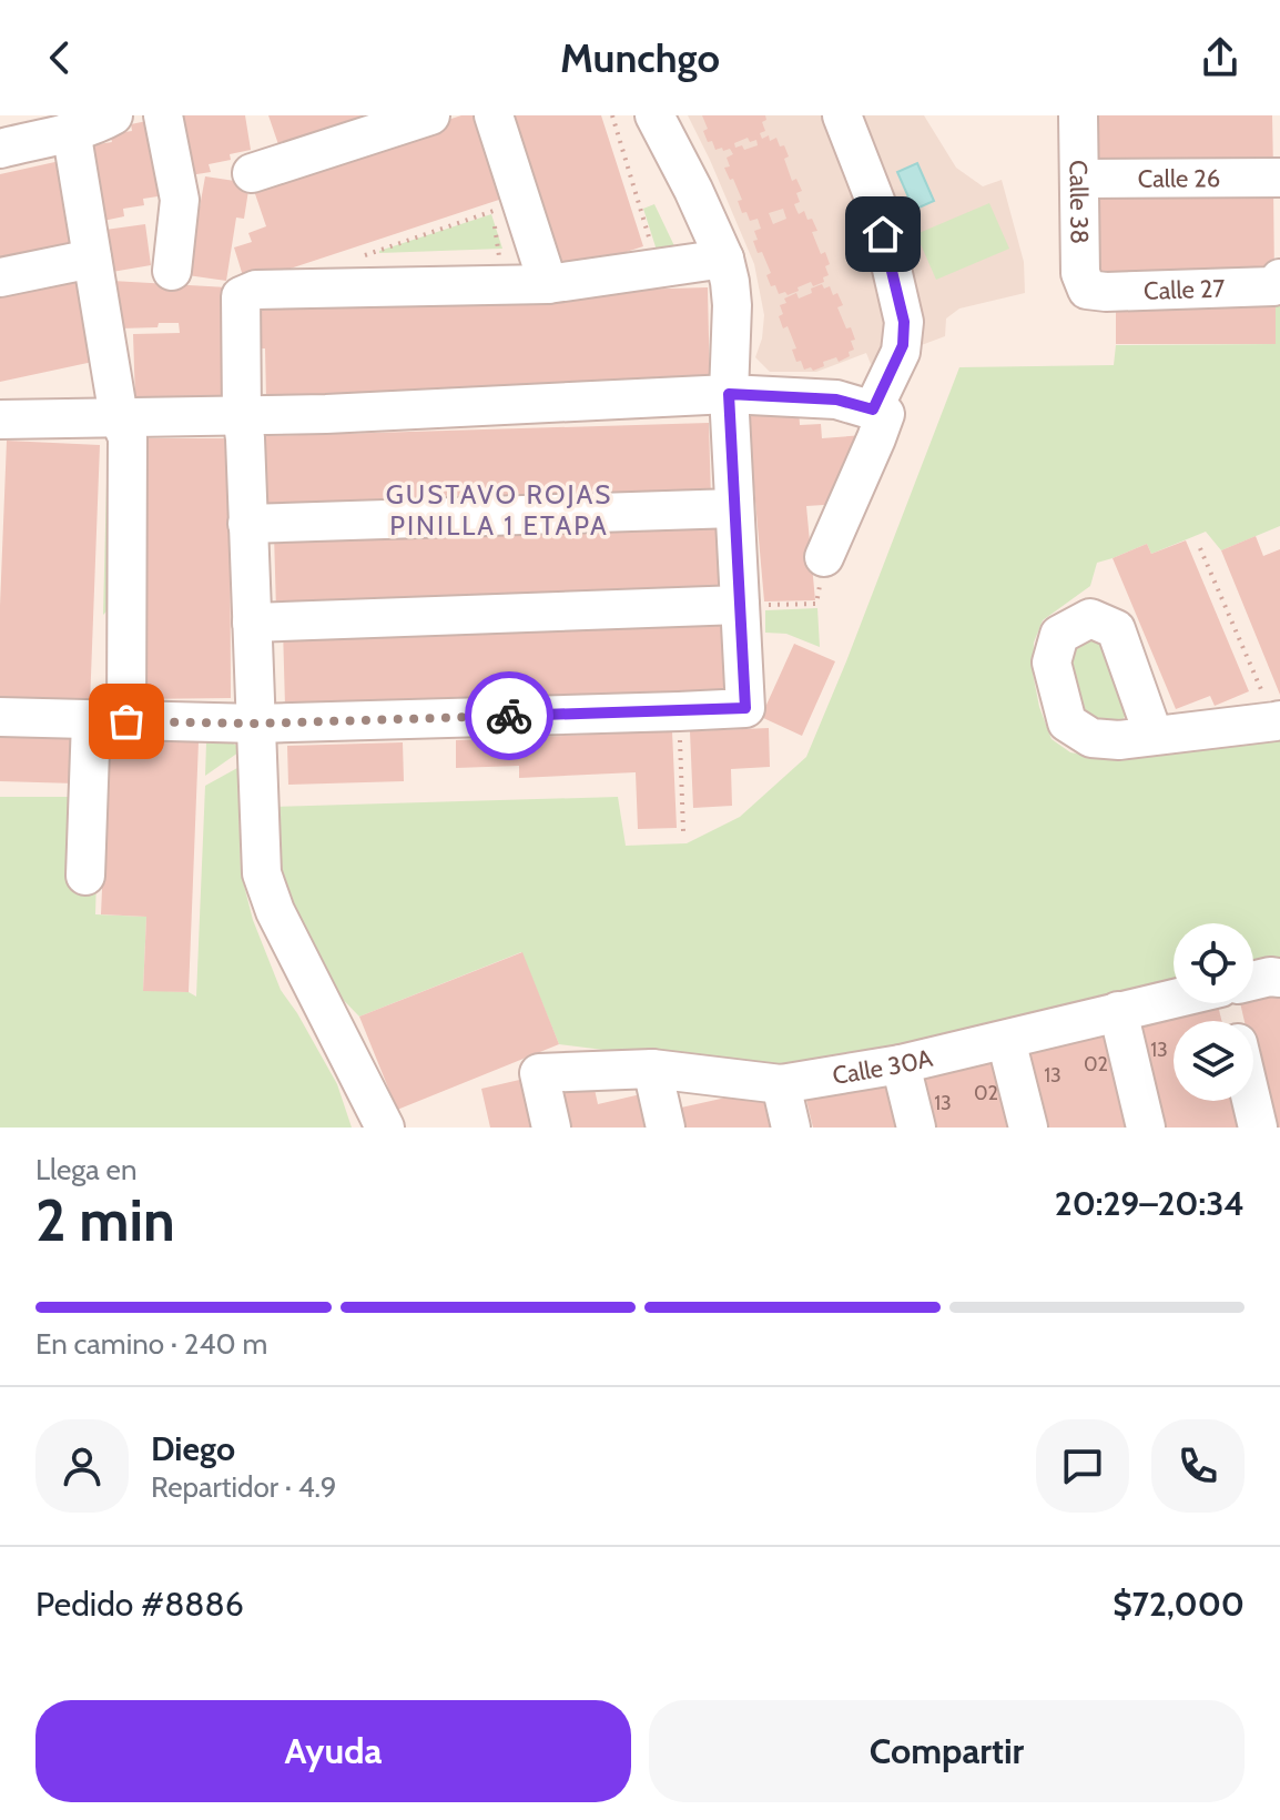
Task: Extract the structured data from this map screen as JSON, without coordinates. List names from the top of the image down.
{
  "streets": {
    "street": [
      "Calle 26",
      "Calle 38",
      "Calle 27",
      "Calle 30A"
    ]
  },
  "crossings": [
    ["Calle 26", "Calle 38"],
    ["Calle 38", "Calle 27"]
  ],
  "districts": ["GUSTAVO ROJAS PINILLA 1 ETAPA"],
  "house_numbers": [
    "13",
    "02",
    "13",
    "02",
    "13"
  ],
  "page": {
    "header": "Munchgo",
    "heading": ["2 min", "Llega en", "20:29–20:34"],
    "panel": [
      "Diego",
      "Repartidor · 4.9",
      "Pedido #8886",
      "$72,000"
    ],
    "bar": "En camino · 240 m",
    "buttons": ["Ayuda", "Compartir"]
  }
}
